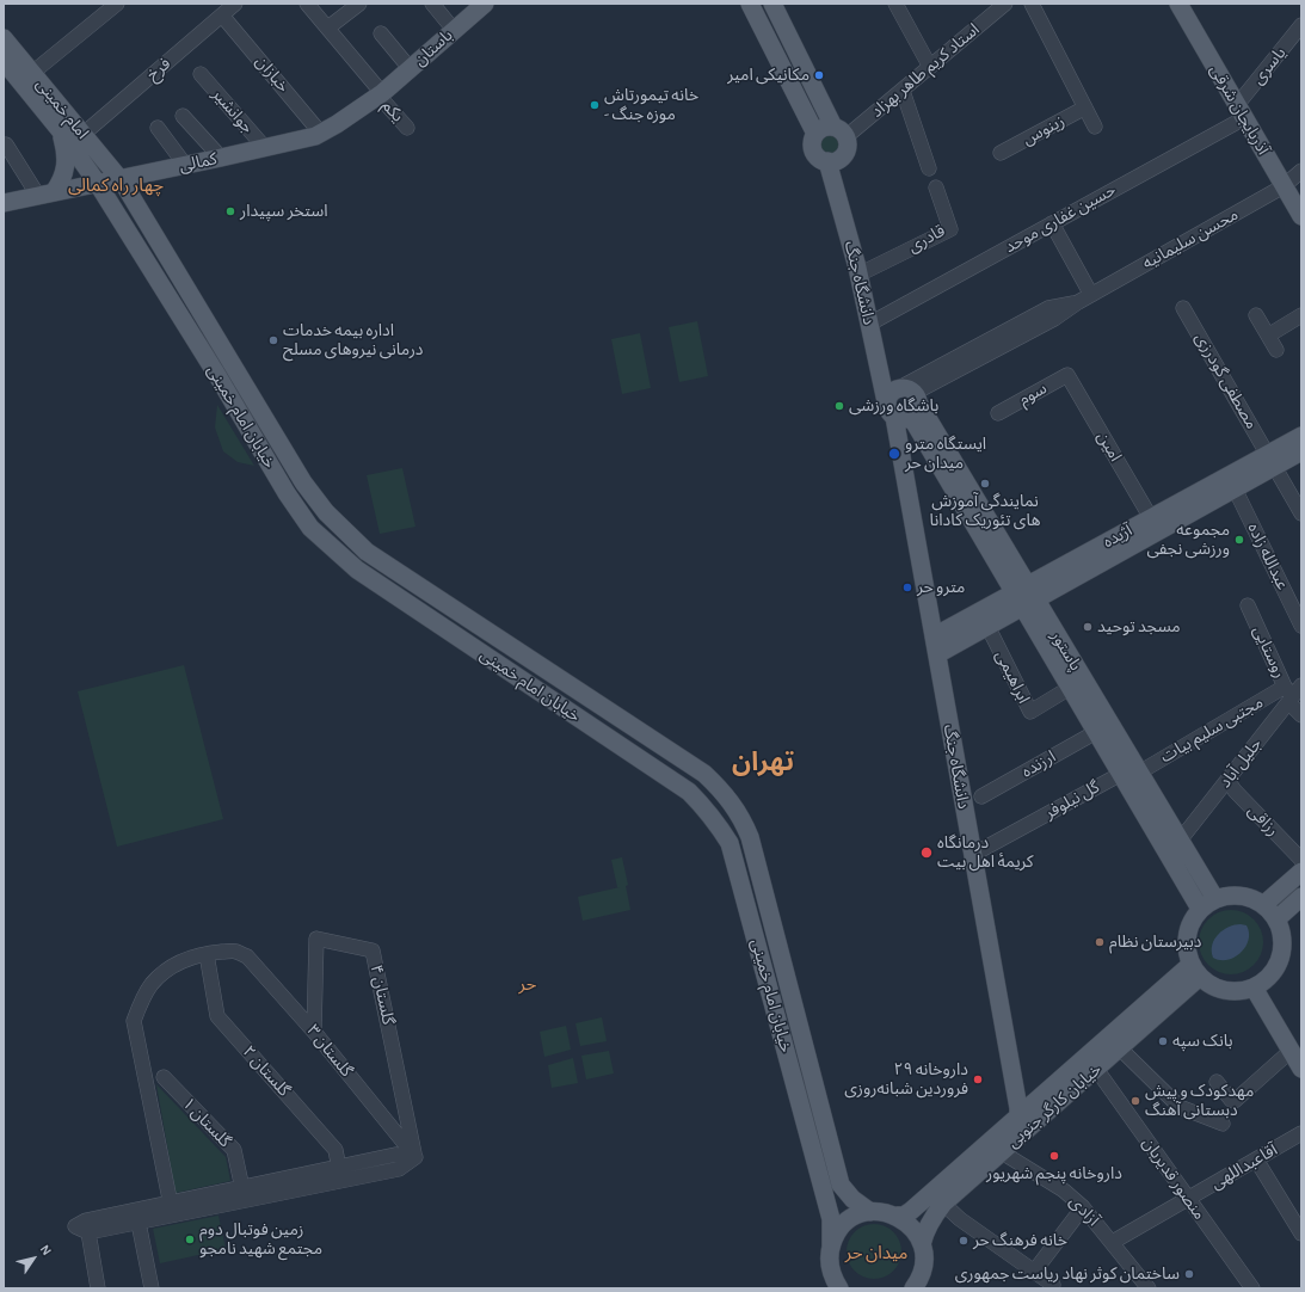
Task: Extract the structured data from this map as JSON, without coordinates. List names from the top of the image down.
{
  "streets": {
    "main road": [
      "باستان",
      "امام خمینی",
      "آذربایجان شرقی",
      "کمالی",
      "دانشگاه جنگ",
      "خیابان امام خمینی",
      "آژیده",
      "پاستور",
      "خیابان کارگر جنوبی"
    ],
    "street": [
      "یاسری",
      "فرخ",
      "استاد کریم طاهر بهزاد",
      "خبازان",
      "جوانشیر",
      "یکم",
      "زینوس",
      "حسین غفاری موحد",
      "قادری",
      "محسن سلیمانیه",
      "مصطفی گودرزی",
      "سوم",
      "امین",
      "عبدالله زاده",
      "روستایی",
      "ابراهیمی",
      "مجتبی سلیم بیات",
      "جلیل آباد",
      "ارزنده",
      "گل نیلوفر",
      "رزاقی",
      "گلستان ۴",
      "گلستان ۳",
      "گلستان ۲",
      "گلستان ۱",
      "آقاعبداللهی",
      "منصور قدیریان",
      "آزادی"
    ]
  },
  "crossings": [
    ["باستان", "یکم"],
    ["باستان", "کمالی"],
    ["یاسری", "آذربایجان شرقی"],
    ["یاسری", "حسین غفاری موحد"],
    ["فرخ", "خبازان"],
    ["فرخ", "امام خمینی"],
    ["استاد کریم طاهر بهزاد", "دانشگاه جنگ"],
    ["خبازان", "کمالی"],
    ["امام خمینی", "کمالی"],
    ["امام خمینی", "خیابان امام خمینی"],
    ["آذربایجان شرقی", "حسین غفاری موحد"],
    ["آذربایجان شرقی", "محسن سلیمانیه"],
    ["جوانشیر", "کمالی"],
    ["یکم", "کمالی"],
    ["کمالی", "خیابان امام خمینی"],
    ["حسین غفاری موحد", "دانشگاه جنگ"],
    ["قادری", "دانشگاه جنگ"],
    ["محسن سلیمانیه", "دانشگاه جنگ"],
    ["محسن سلیمانیه", "پاستور"],
    ["دانشگاه جنگ", "آژیده"],
    ["دانشگاه جنگ", "پاستور"],
    ["دانشگاه جنگ", "گل نیلوفر"],
    ["دانشگاه جنگ", "خیابان کارگر جنوبی"],
    ["مصطفی گودرزی", "آژیده"],
    ["سوم", "امین"],
    ["امین", "آژیده"],
    ["آژیده", "عبدالله زاده"],
    ["آژیده", "پاستور"],
    ["آژیده", "ابراهیمی"],
    ["پاستور", "ابراهیمی"],
    ["پاستور", "مجتبی سلیم بیات"],
    ["پاستور", "جلیل آباد"],
    ["پاستور", "ارزنده"],
    ["پاستور", "گل نیلوفر"],
    ["پاستور", "خیابان کارگر جنوبی"],
    ["روستایی", "مجتبی سلیم بیات"],
    ["روستایی", "جلیل آباد"],
    ["مجتبی سلیم بیات", "جلیل آباد"],
    ["جلیل آباد", "رزاقی"],
    ["گلستان ۴", "گلستان ۳"],
    ["گلستان ۳", "گلستان ۲"],
    ["خیابان کارگر جنوبی", "منصور قدیریان"],
    ["خیابان کارگر جنوبی", "آزادی"],
    ["آقاعبداللهی", "منصور قدیریان"],
    ["آقاعبداللهی", "آزادی"]
  ],
  "districts": [
    "چهار راه کمالی",
    "تهران",
    "حر",
    "میدان حر"
  ],
  "places": [
    "مکانیکی امیر",
    "خانه تیمورتاش - موزه جنگ",
    "استخر سپیدار",
    "اداره بیمه خدمات درمانی نیروهای مسلح",
    "باشگاه ورزشی",
    "ایستگاه مترو میدان حر",
    "نمایندگی آموزش های تئوریک کادانا",
    "مجموعه ورزشی نجفی",
    "مترو حر",
    "مسجد توحید",
    "درمانگاه کریمهٔ اهل بیت",
    "دبیرستان نظام",
    "بانک سپه",
    "داروخانه ۲۹ فروردین شبانه‌روزی",
    "مهدکودک و پیش دبستانی آهنگ",
    "داروخانه پنجم شهریور",
    "زمین فوتبال دوم مجتمع شهید نامجو",
    "خانه فرهنگ حر",
    "ساختمان کوثر نهاد ریاست جمهوری"
  ],
  "north": "top right"
}
